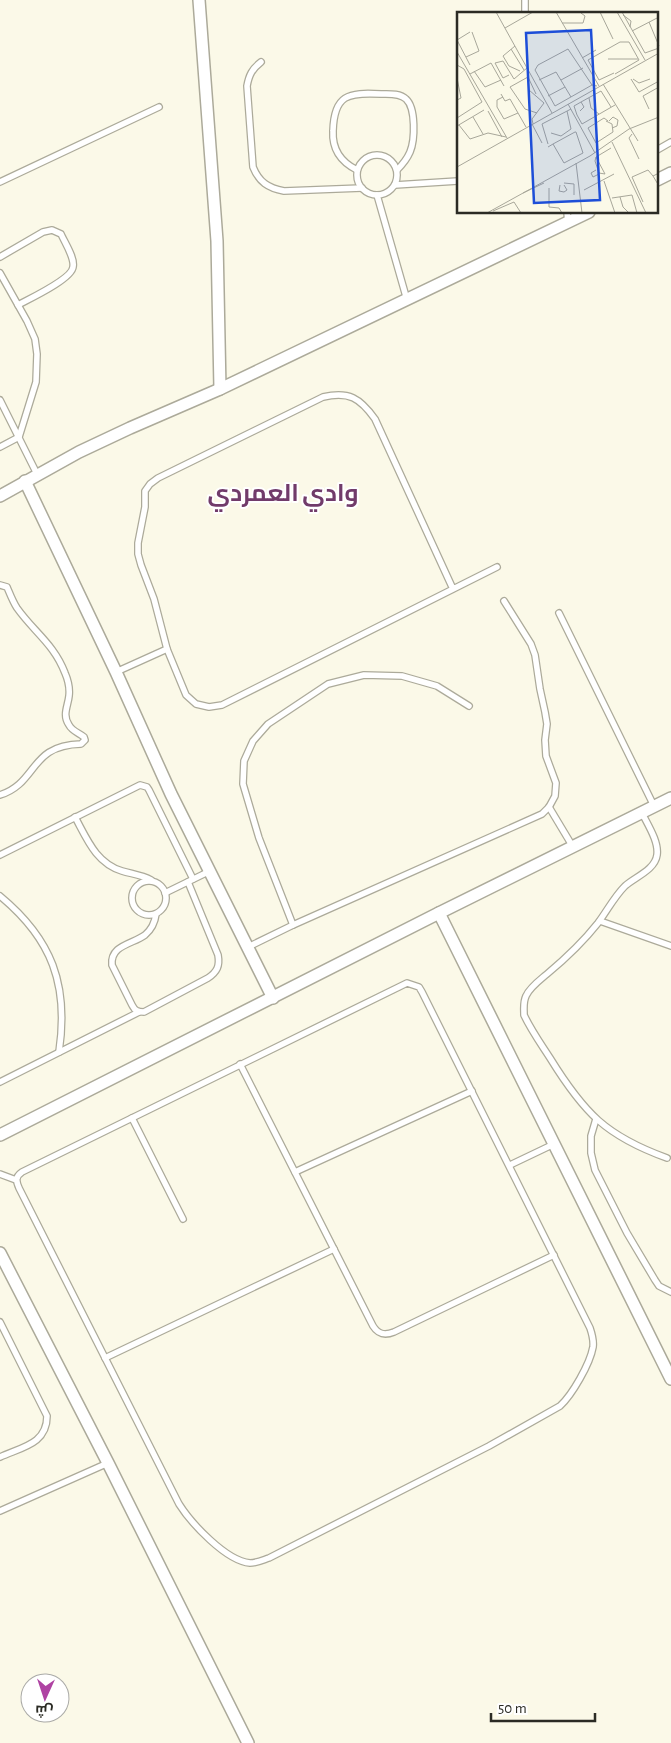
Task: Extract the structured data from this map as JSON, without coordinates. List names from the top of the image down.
{
  "districts": ["وادي العمردي"],
  "scale_bar": "50 m",
  "north": "bottom"
}
